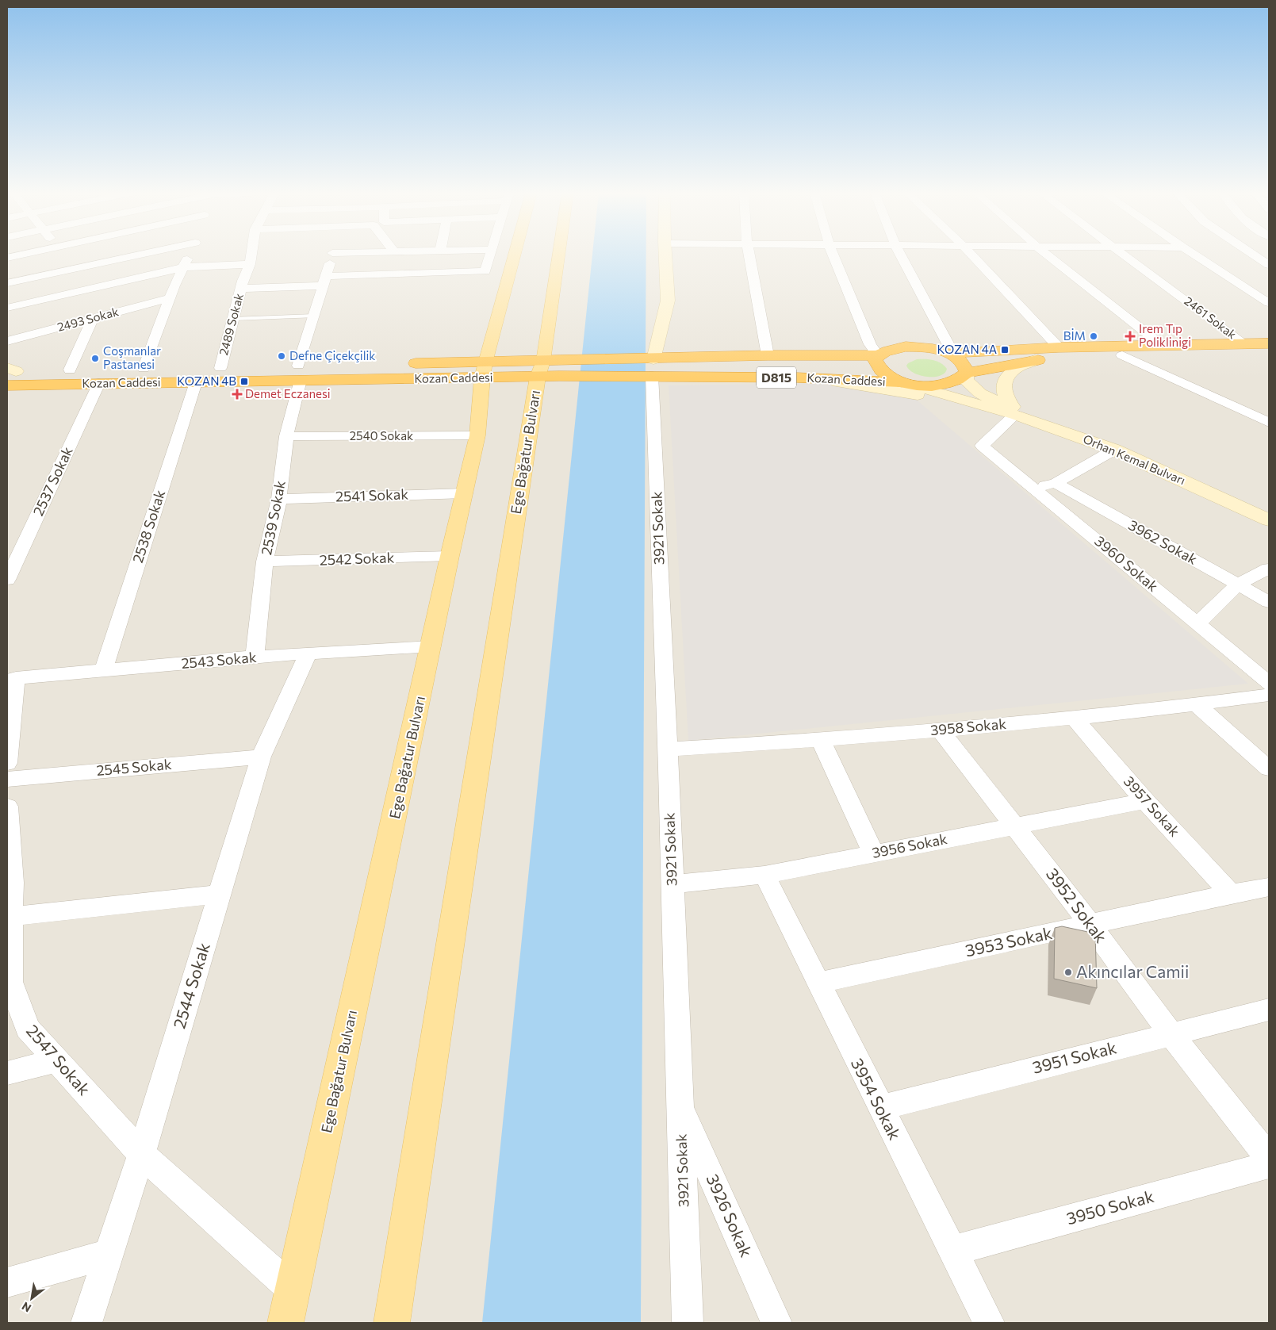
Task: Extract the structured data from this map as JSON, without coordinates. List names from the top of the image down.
{
  "streets": {
    "highway": ["D815", "Kozan Caddesi"],
    "main road": ["Ege Bağatur Bulvarı", "Orhan Kemal Bulvarı"],
    "street": [
      "2461 Sokak",
      "2493 Sokak",
      "2489 Sokak",
      "2540 Sokak",
      "2537 Sokak",
      "2541 Sokak",
      "2539 Sokak",
      "2538 Sokak",
      "3921 Sokak",
      "3962 Sokak",
      "2542 Sokak",
      "3960 Sokak",
      "2543 Sokak",
      "3958 Sokak",
      "2545 Sokak",
      "3957 Sokak",
      "3956 Sokak",
      "3952 Sokak",
      "3953 Sokak",
      "2544 Sokak",
      "3951 Sokak",
      "2547 Sokak",
      "3954 Sokak",
      "3950 Sokak",
      "3926 Sokak"
    ]
  },
  "crossings": [
    ["2461 Sokak", "D815"],
    ["2489 Sokak", "Kozan Caddesi"],
    ["D815", "Kozan Caddesi"],
    ["Kozan Caddesi", "Ege Bağatur Bulvarı"],
    ["Kozan Caddesi", "2537 Sokak"],
    ["Kozan Caddesi", "2539 Sokak"],
    ["Kozan Caddesi", "2538 Sokak"],
    ["Kozan Caddesi", "3921 Sokak"],
    ["2540 Sokak", "Ege Bağatur Bulvarı"],
    ["2540 Sokak", "2539 Sokak"],
    ["Ege Bağatur Bulvarı", "2541 Sokak"],
    ["Ege Bağatur Bulvarı", "2542 Sokak"],
    ["Ege Bağatur Bulvarı", "2543 Sokak"],
    ["Ege Bağatur Bulvarı", "2547 Sokak"],
    ["Orhan Kemal Bulvarı", "3960 Sokak"],
    ["2541 Sokak", "2539 Sokak"],
    ["2539 Sokak", "2542 Sokak"],
    ["2539 Sokak", "2543 Sokak"],
    ["2538 Sokak", "2543 Sokak"],
    ["3921 Sokak", "3958 Sokak"],
    ["3921 Sokak", "3956 Sokak"],
    ["3921 Sokak", "3926 Sokak"],
    ["2543 Sokak", "2544 Sokak"],
    ["3958 Sokak", "3957 Sokak"],
    ["3958 Sokak", "3952 Sokak"],
    ["2545 Sokak", "2544 Sokak"],
    ["3957 Sokak", "3956 Sokak"],
    ["3957 Sokak", "3953 Sokak"],
    ["3956 Sokak", "3952 Sokak"],
    ["3956 Sokak", "3954 Sokak"],
    ["3952 Sokak", "3953 Sokak"],
    ["3952 Sokak", "3951 Sokak"],
    ["3953 Sokak", "3954 Sokak"],
    ["2544 Sokak", "2547 Sokak"],
    ["3951 Sokak", "3954 Sokak"],
    ["3954 Sokak", "3950 Sokak"]
  ],
  "places": {
    "other": [
      "BİM",
      "Defne Çiçekçilik",
      "Coşmanlar Pastanesi",
      "Akıncılar Camii"
    ],
    "health": ["Irem Tıp Poliklinigi", "Demet Eczanesi"],
    "transit": ["KOZAN 4A", "KOZAN 4B"]
  },
  "north": "bottom left"
}
